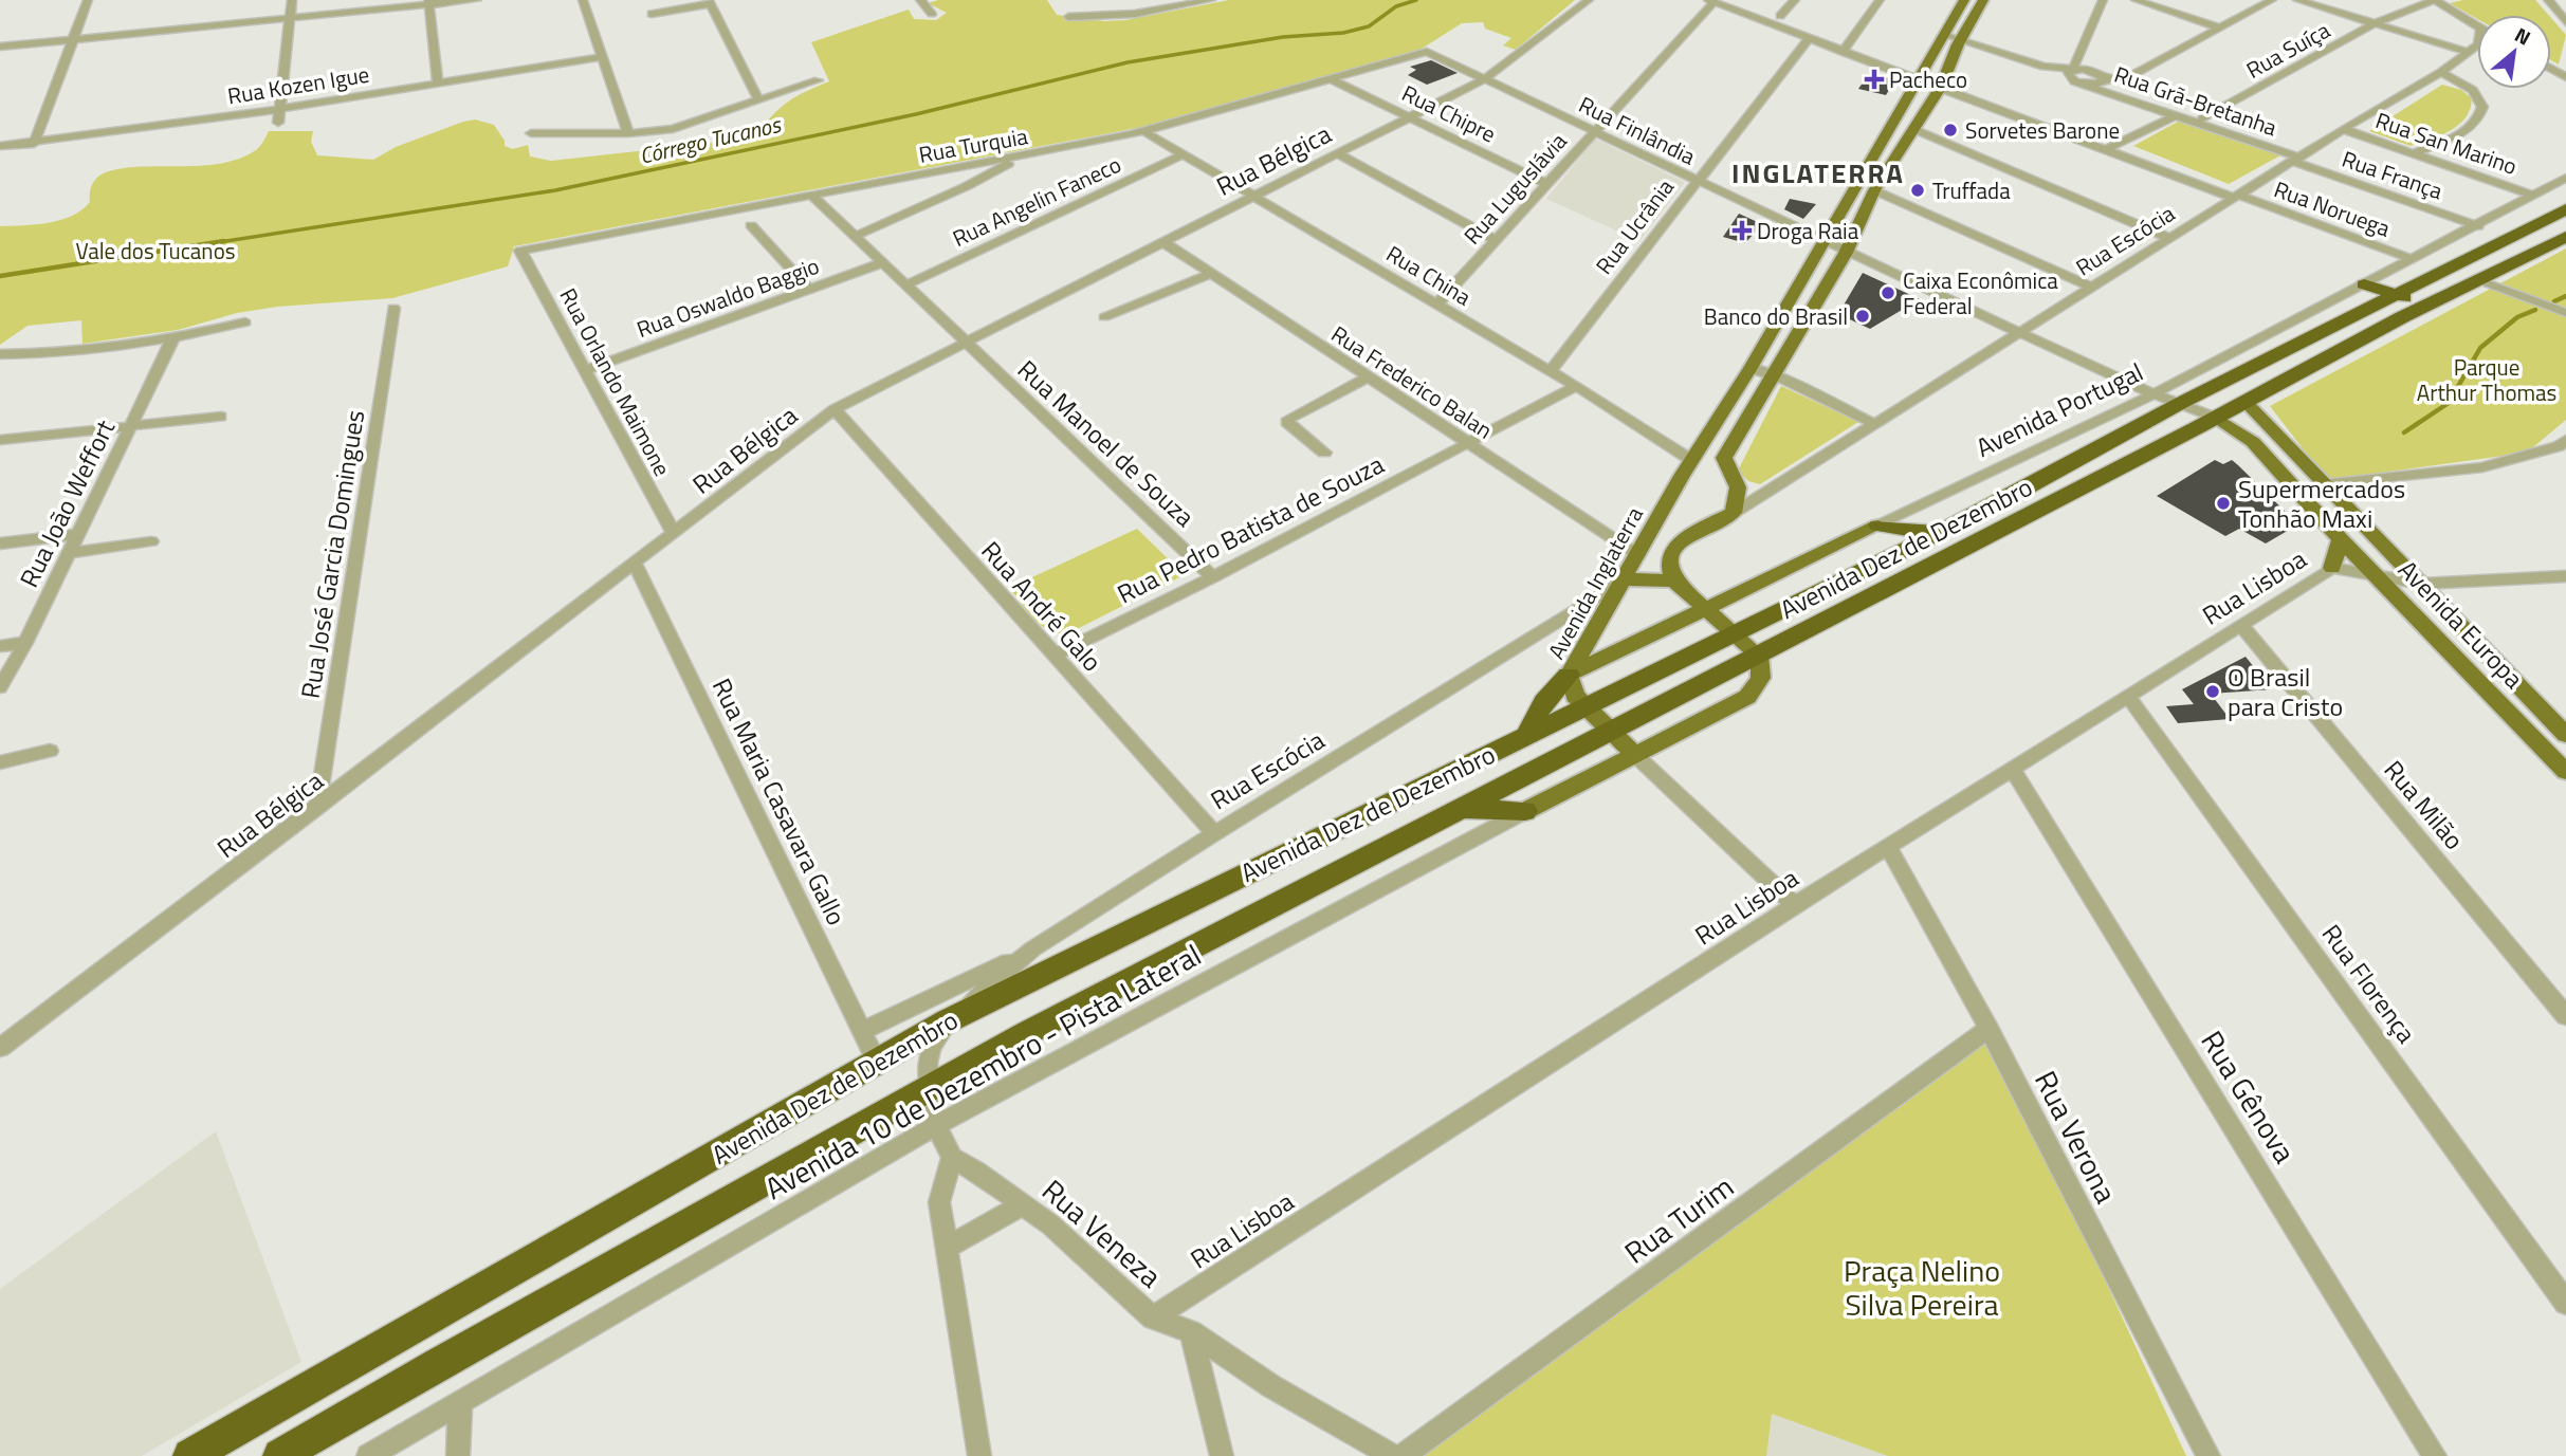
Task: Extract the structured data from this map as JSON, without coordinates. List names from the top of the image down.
{
  "streets": {
    "highway": ["Avenida Dez de Dezembro"],
    "main road": [
      "Avenida Portugal",
      "Avenida Inglaterra",
      "Avenida Europa",
      "Avenida 10 de Dezembro - Pista Lateral"
    ],
    "street": [
      "Rua Suíça",
      "Rua Kozen Igue",
      "Rua Grã-Bretanha",
      "Rua Chipre",
      "Rua Finlândia",
      "Rua San Marino",
      "Rua Turquia",
      "Rua Bélgica",
      "Rua França",
      "Rua Luguslávia",
      "Rua Angelin Faneco",
      "Rua Noruega",
      "Rua Ucrânia",
      "Rua Escócia",
      "Rua China",
      "Rua Oswaldo Baggio",
      "Rua Orlando Maimone",
      "Rua Frederico Balan",
      "Rua Manoel de Souza",
      "Rua João Weffort",
      "Rua Pedro Batista de Souza",
      "Rua José Garcia Domingues",
      "Rua Lisboa",
      "Rua André Galo",
      "Rua Maria Casavara Gallo",
      "Rua Milão",
      "Rua Florença",
      "Rua Gênova",
      "Rua Verona",
      "Rua Turim",
      "Rua Veneza"
    ]
  },
  "crossings": [
    ["Rua Suíça", "Rua Grã-Bretanha"],
    ["Rua Grã-Bretanha", "Rua França"],
    ["Rua Grã-Bretanha", "Rua Escócia"],
    ["Rua Chipre", "Rua Turquia"],
    ["Rua Chipre", "Rua Bélgica"],
    ["Rua Chipre", "Rua Luguslávia"],
    ["Rua Finlândia", "Rua Turquia"],
    ["Rua Finlândia", "Rua Bélgica"],
    ["Rua Finlândia", "Rua Luguslávia"],
    ["Rua Finlândia", "Rua Ucrânia"],
    ["Rua Finlândia", "Rua Escócia"],
    ["Rua Finlândia", "Avenida Portugal"],
    ["Rua Finlândia", "Avenida Dez de Dezembro"],
    ["Rua Finlândia", "Avenida Inglaterra"],
    ["Rua Finlândia", "Avenida Europa"],
    ["Rua San Marino", "Rua Escócia"],
    ["Rua San Marino", "Avenida Portugal"],
    ["Rua Turquia", "Rua China"],
    ["Rua Turquia", "Rua Orlando Maimone"],
    ["Rua Turquia", "Rua Manoel de Souza"],
    ["Rua Bélgica", "Rua China"],
    ["Rua Bélgica", "Rua Orlando Maimone"],
    ["Rua Bélgica", "Rua Frederico Balan"],
    ["Rua Bélgica", "Rua Manoel de Souza"],
    ["Rua Bélgica", "Rua José Garcia Domingues"],
    ["Rua Bélgica", "Rua André Galo"],
    ["Rua Bélgica", "Rua Maria Casavara Gallo"],
    ["Rua França", "Rua Escócia"],
    ["Rua França", "Avenida Portugal"],
    ["Rua Luguslávia", "Rua China"],
    ["Rua Angelin Faneco", "Rua China"],
    ["Rua Angelin Faneco", "Rua Manoel de Souza"],
    ["Rua Noruega", "Rua Escócia"],
    ["Rua Noruega", "Avenida Portugal"],
    ["Rua Noruega", "Avenida Inglaterra"],
    ["Rua Ucrânia", "Rua China"],
    ["Rua Escócia", "Avenida Dez de Dezembro"],
    ["Rua Escócia", "Avenida Inglaterra"],
    ["Rua Escócia", "Rua André Galo"],
    ["Rua China", "Rua Pedro Batista de Souza"],
    ["Rua China", "Avenida Inglaterra"],
    ["Rua Oswaldo Baggio", "Rua Orlando Maimone"],
    ["Rua Oswaldo Baggio", "Rua Manoel de Souza"],
    ["Rua Frederico Balan", "Rua Pedro Batista de Souza"],
    ["Rua Frederico Balan", "Avenida Inglaterra"],
    ["Avenida Portugal", "Avenida Inglaterra"],
    ["Rua Manoel de Souza", "Rua Pedro Batista de Souza"],
    ["Rua Pedro Batista de Souza", "Rua André Galo"],
    ["Avenida Dez de Dezembro", "Avenida Inglaterra"],
    ["Avenida Dez de Dezembro", "Avenida Europa"],
    ["Avenida Dez de Dezembro", "Rua Maria Casavara Gallo"],
    ["Avenida Inglaterra", "Avenida 10 de Dezembro - Pista Lateral"],
    ["Rua Lisboa", "Avenida Europa"],
    ["Rua Lisboa", "Rua Milão"],
    ["Rua Lisboa", "Rua Florença"],
    ["Rua Lisboa", "Rua Gênova"],
    ["Rua Lisboa", "Rua Verona"],
    ["Rua Lisboa", "Rua Veneza"],
    ["Rua Verona", "Rua Turim"]
  ],
  "districts": ["INGLATERRA"],
  "water": ["Córrego Tucanos"],
  "parks": ["Vale dos Tucanos", "Parque Arthur Thomas", "Praça Nelino Silva Pereira"],
  "places": {
    "health": ["Pacheco", "Droga Raia"],
    "other": [
      "Sorvetes Barone",
      "Truffada",
      "Caixa Econômica Federal",
      "Banco do Brasil",
      "Supermercados Tonhão Maxi",
      "O Brasil para Cristo"
    ]
  },
  "north": "top right"
}
